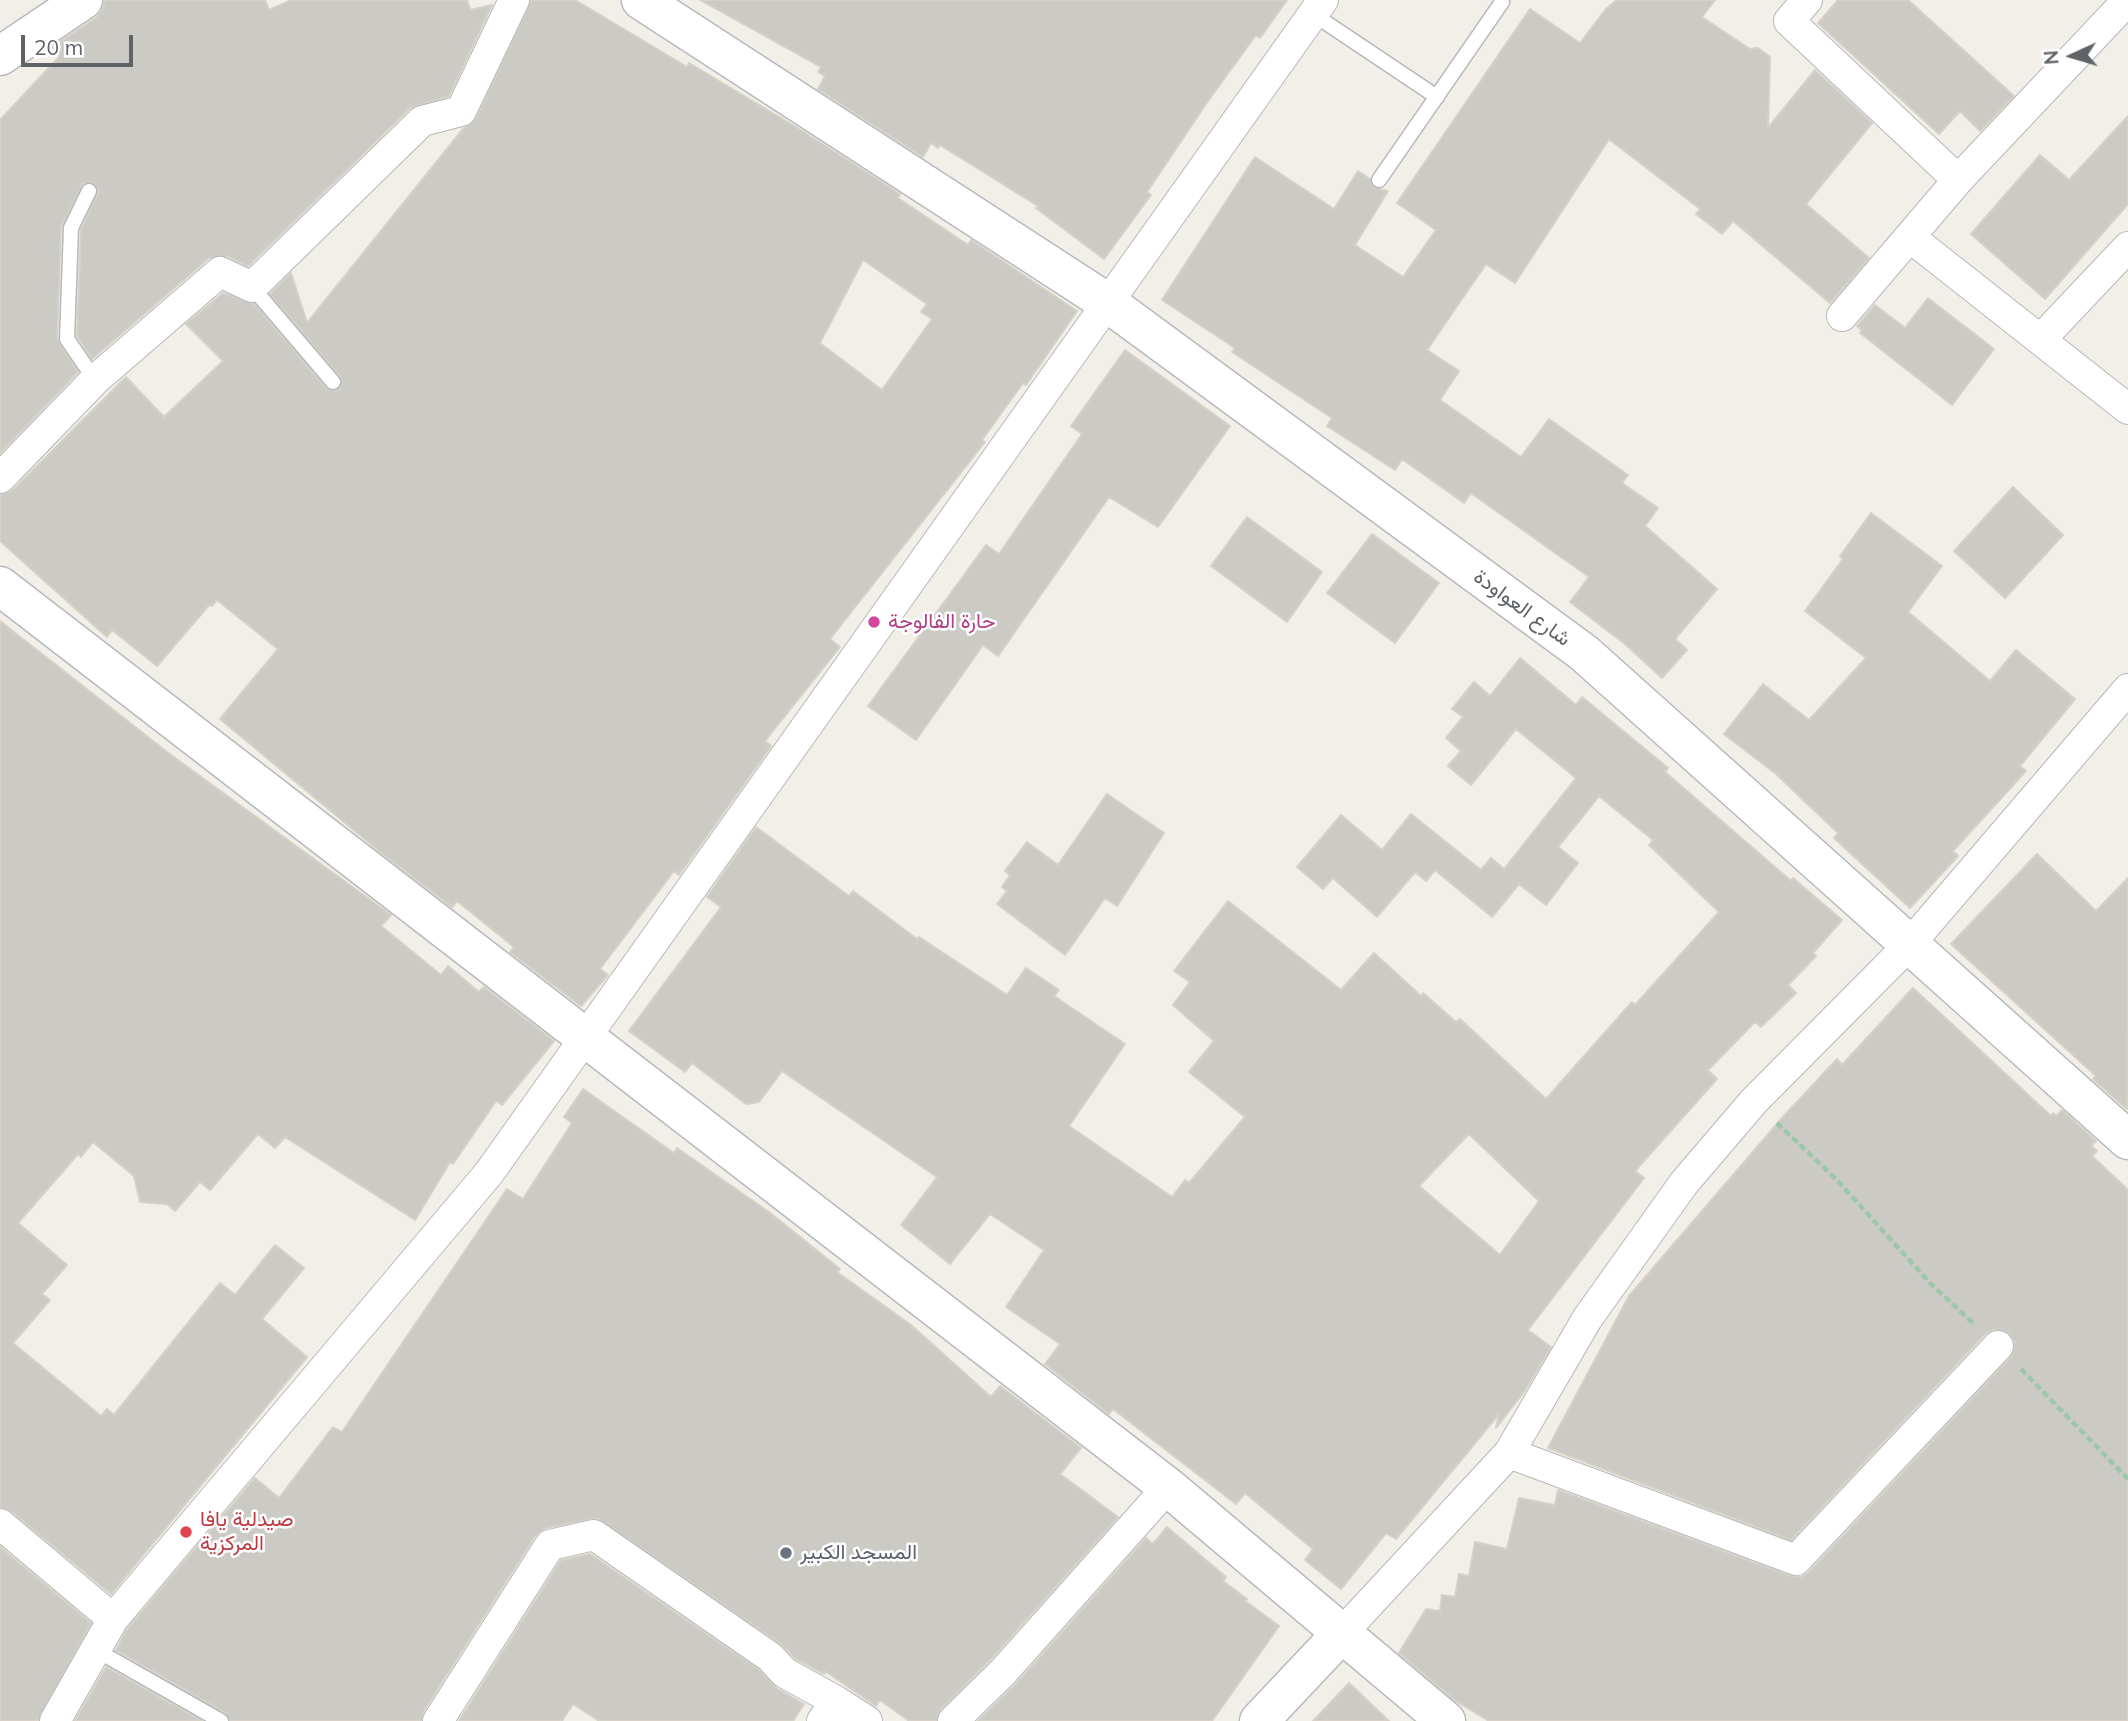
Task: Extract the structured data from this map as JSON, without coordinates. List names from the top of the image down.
{
  "streets": {
    "street": ["شارع العواودة"]
  },
  "places": ["حارة الفالوجة", "صيدلية يافا المركزية", "المسجد الكبير"],
  "scale_bar": "20 m",
  "north": "left"
}
